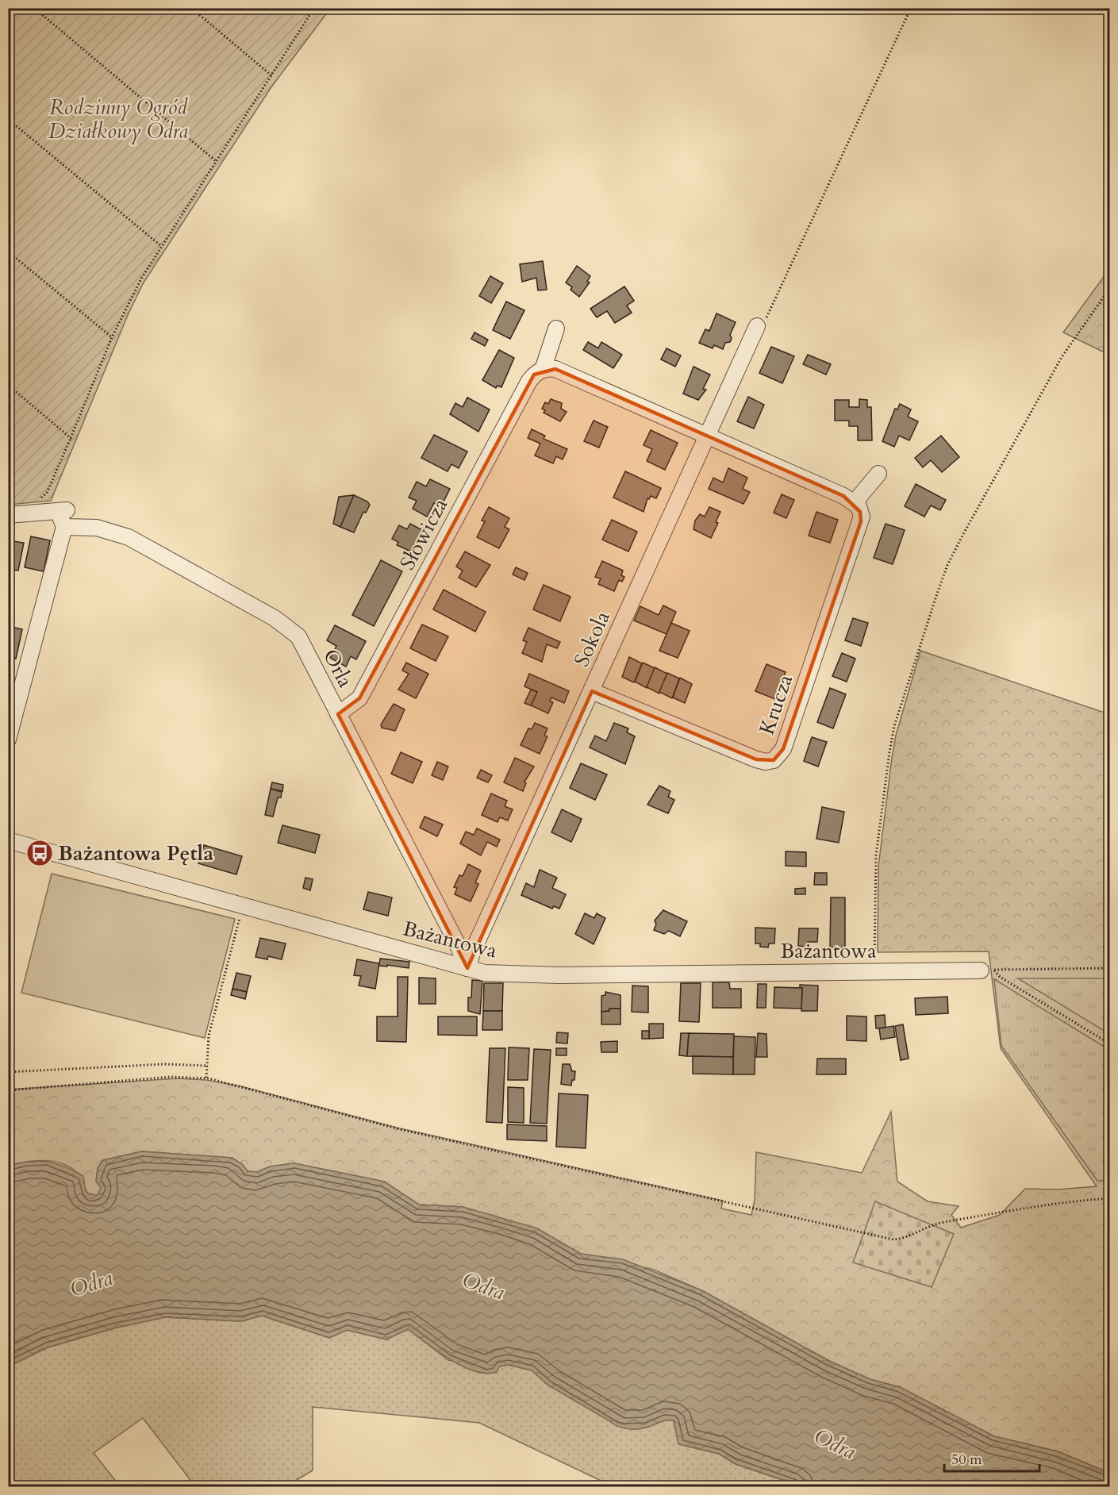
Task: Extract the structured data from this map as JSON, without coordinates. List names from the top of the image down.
{
  "streets": {
    "street": [
      "Słowicza",
      "Sokola",
      "Orla",
      "Krucza",
      "Bażantowa"
    ]
  },
  "crossings": [
    ["Słowicza", "Orla"],
    ["Sokola", "Orla"],
    ["Sokola", "Krucza"],
    ["Sokola", "Bażantowa"],
    ["Orla", "Bażantowa"]
  ],
  "water": ["Odra"],
  "parks": ["Rodzinny Ogród Działkowy Odra"],
  "places": {
    "bus stop": ["Bażantowa Pętla"]
  },
  "scale_bar": "50 m"
}
